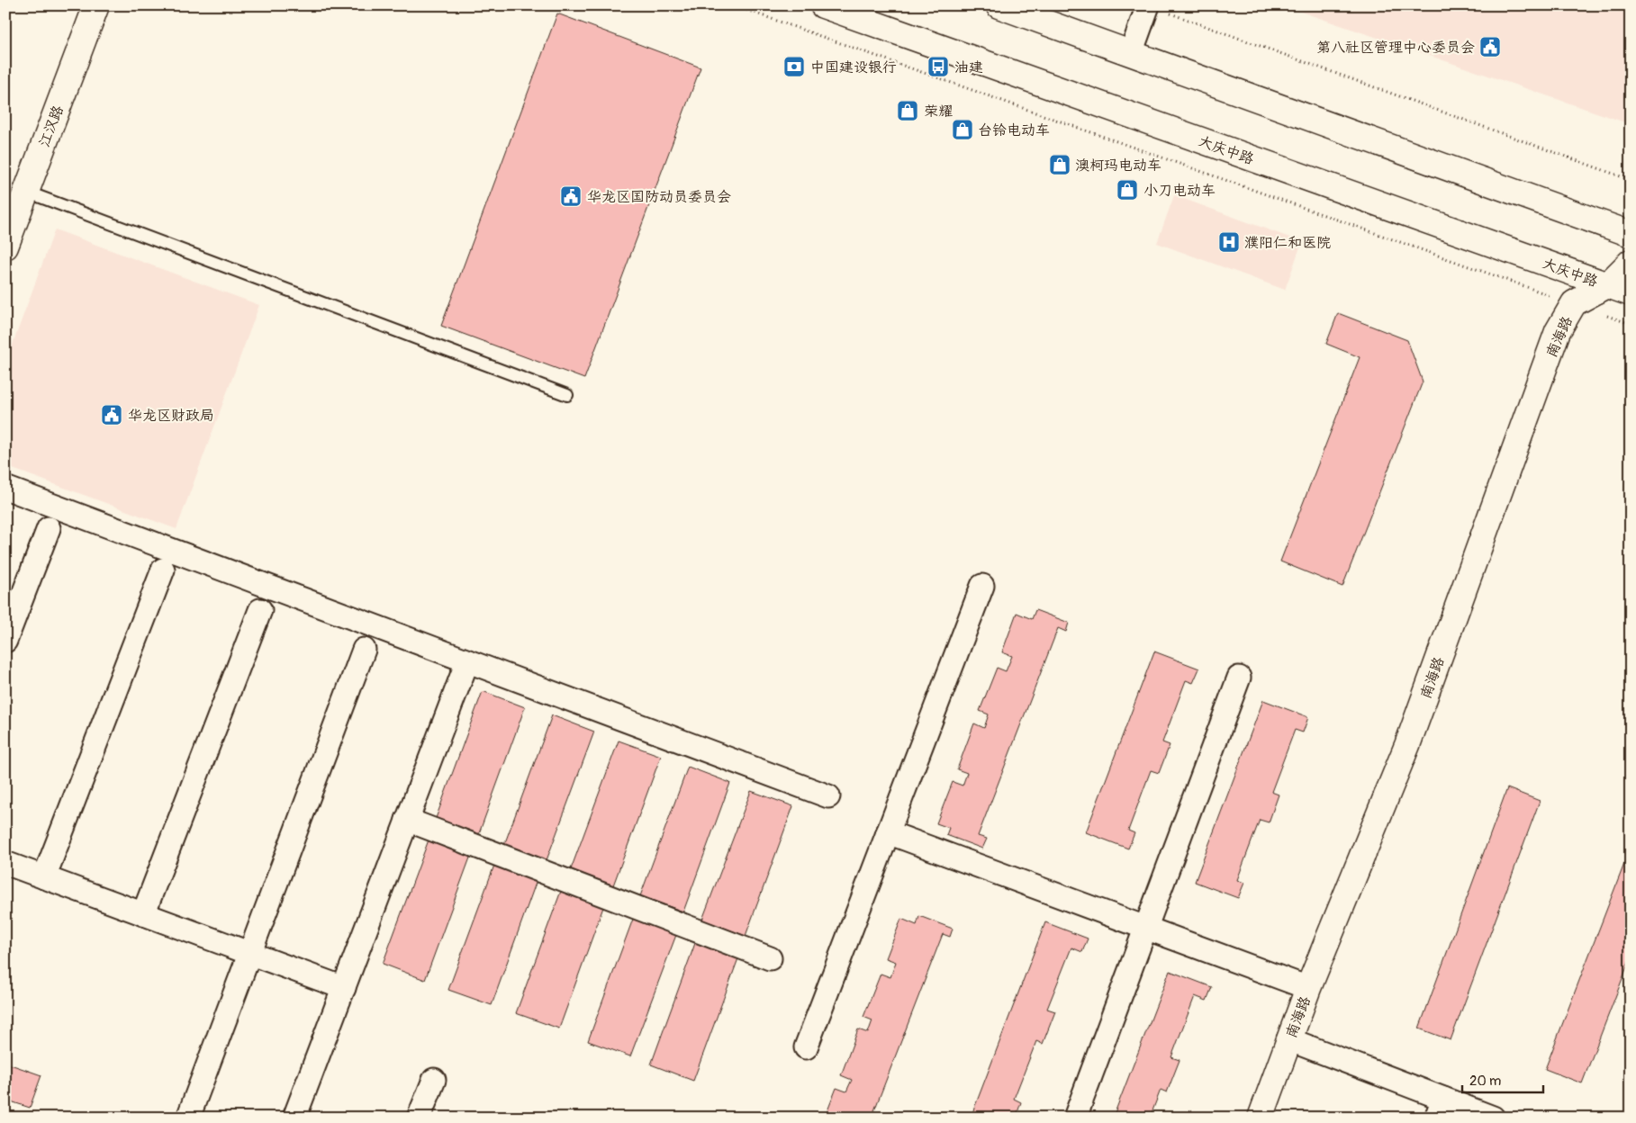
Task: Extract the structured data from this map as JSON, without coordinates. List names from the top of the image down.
{
  "streets": {
    "main road": ["江汉路", "大庆中路", "南海路"]
  },
  "crossings": [
    ["大庆中路", "南海路"]
  ],
  "places": {
    "public building": ["第八社区管理中心委员会", "华龙区国防动员委员会", "华龙区财政局"],
    "bank": ["中国建设银行"],
    "bus stop": ["油建"],
    "shop": [
      "荣耀",
      "台铃电动车",
      "澳柯玛电动车",
      "小刀电动车"
    ],
    "hospital": ["濮阳仁和医院"]
  },
  "scale_bar": "20 m"
}
